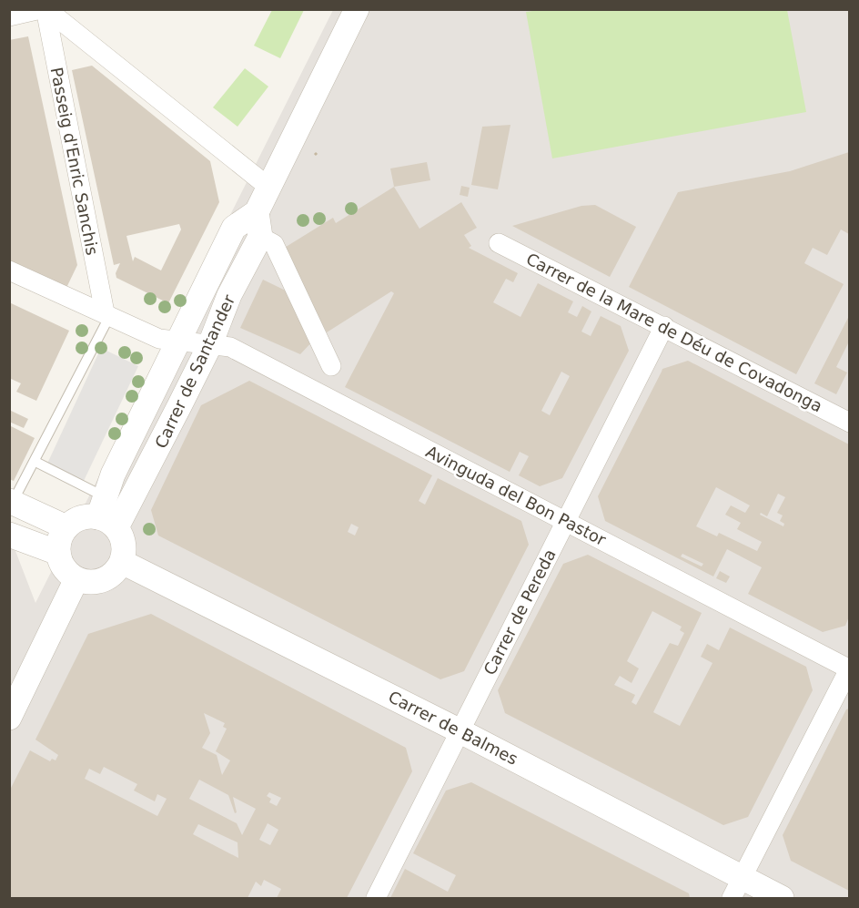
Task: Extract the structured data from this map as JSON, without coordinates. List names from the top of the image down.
{
  "streets": {
    "street": [
      "Passeig d'Enric Sanchis",
      "Carrer de la Mare de Déu de Covadonga",
      "Carrer de Santander",
      "Avinguda del Bon Pastor",
      "Carrer de Pereda",
      "Carrer de Balmes"
    ]
  },
  "crossings": [
    ["Passeig d'Enric Sanchis", "Avinguda del Bon Pastor"],
    ["Carrer de la Mare de Déu de Covadonga", "Carrer de Pereda"],
    ["Carrer de Santander", "Avinguda del Bon Pastor"],
    ["Carrer de Santander", "Carrer de Balmes"],
    ["Avinguda del Bon Pastor", "Carrer de Pereda"],
    ["Carrer de Pereda", "Carrer de Balmes"]
  ]
}
